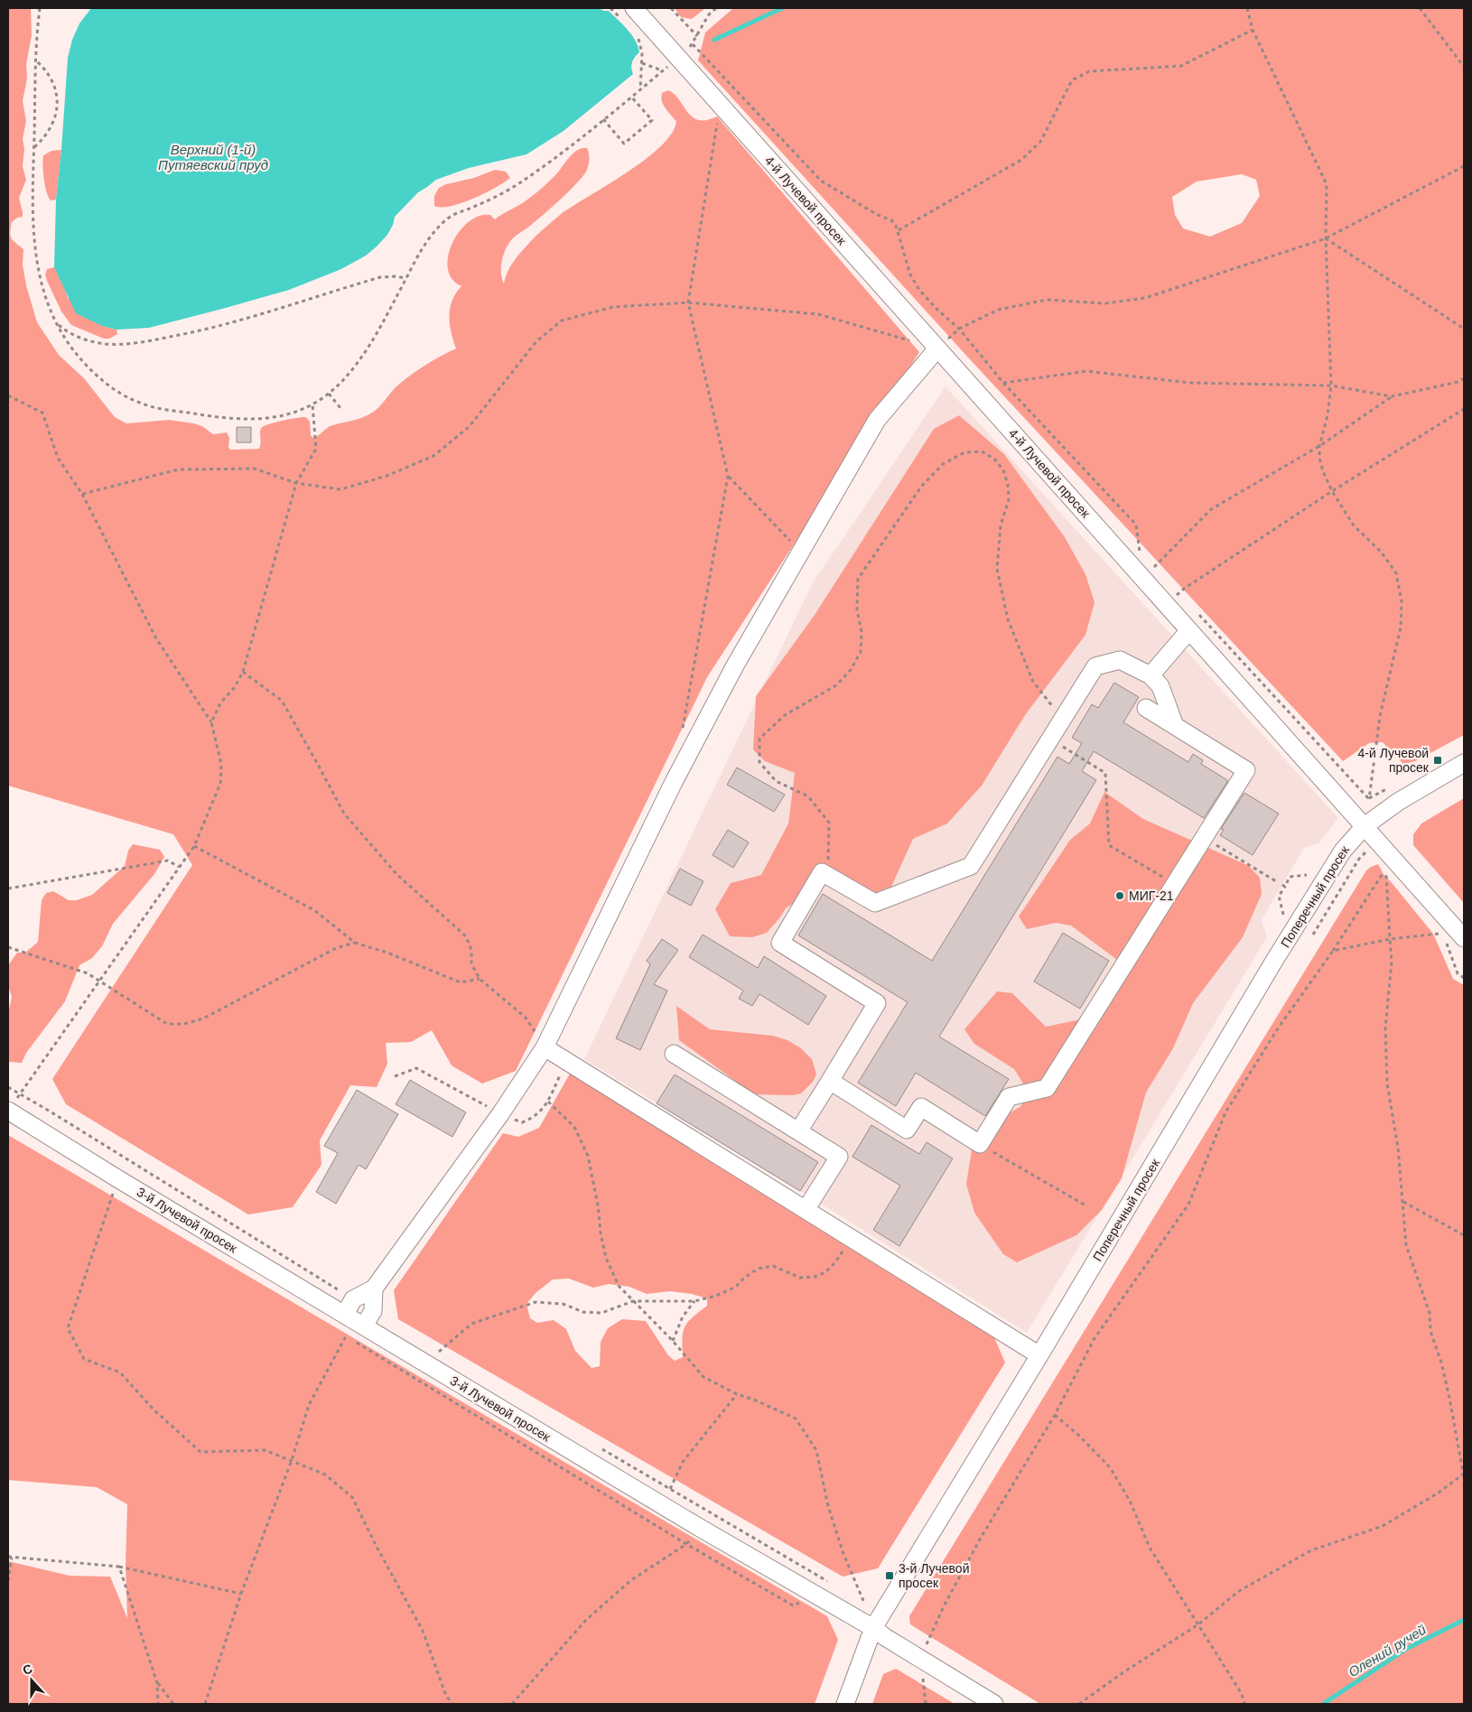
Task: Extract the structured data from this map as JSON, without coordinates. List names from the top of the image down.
{
  "streets": {
    "street": ["4-й Лучевой просек", "Поперечный просек", "3-й Лучевой просек"]
  },
  "crossings": [
    ["4-й Лучевой просек", "Поперечный просек"],
    ["Поперечный просек", "3-й Лучевой просек"]
  ],
  "water": ["Верхний (1-й) Путяевский пруд", "Олений ручей"],
  "places": {
    "transit": ["4-й Лучевой просек", "3-й Лучевой просек"],
    "other": ["МИГ-21"]
  },
  "north": "top"
}
